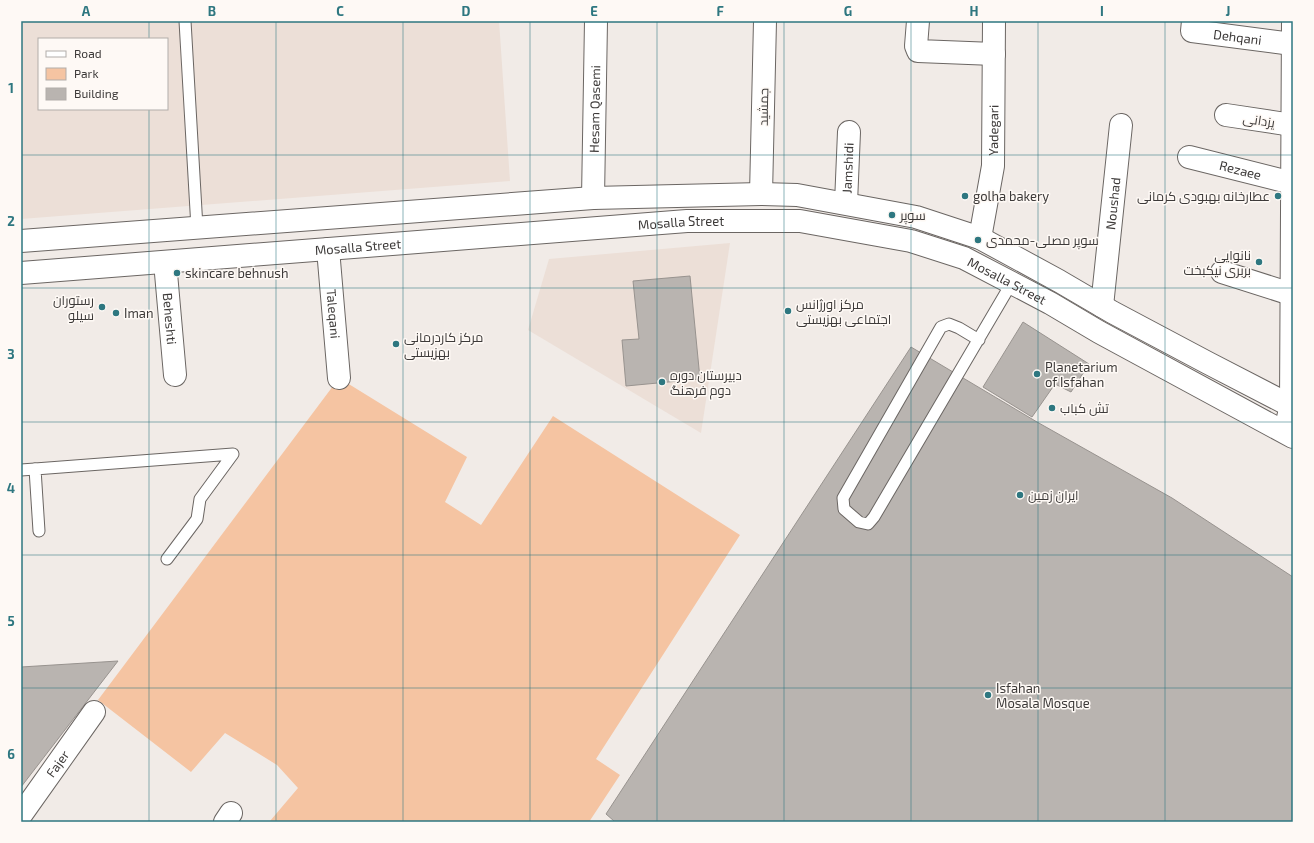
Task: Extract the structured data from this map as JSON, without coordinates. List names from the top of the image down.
{
  "streets": {
    "main road": [
      "Dehqani",
      "جمشید",
      "Hesam Qasemi",
      "یزدانی",
      "Yadegari",
      "Jamshidi",
      "Rezaee",
      "Noushad",
      "Mosalla Street",
      "Taleqani",
      "Beheshti",
      "Fajer"
    ]
  },
  "crossings": [
    ["جمشید", "Mosalla Street"],
    ["Hesam Qasemi", "Mosalla Street"],
    ["Yadegari", "Mosalla Street"],
    ["Jamshidi", "Mosalla Street"],
    ["Noushad", "Mosalla Street"],
    ["Mosalla Street", "Taleqani"],
    ["Mosalla Street", "Beheshti"]
  ],
  "places": [
    "golha bakery",
    "عطارخانه بهبودی کرمانی",
    "سوپر",
    "سوپر مصلی-محمدی",
    "نانوایی بربری نیکبخت",
    "skincare behnush",
    "رستوران سیلو",
    "مرکز اورژانس اجتماعی بهزیستی",
    "Iman",
    "مرکز کاردرمانی بهزیستی",
    "Planetarium of Isfahan",
    "دبیرستان دوره دوم فرهنگ",
    "تش کباب",
    "ایران زمین",
    "Isfahan Mosala Mosque"
  ],
  "legend": ["Road", "Park", "Building"],
  "grid": {
    "columns": [
      "A",
      "B",
      "C",
      "D",
      "E",
      "F",
      "G",
      "H",
      "I",
      "J"
    ],
    "rows": [
      "1",
      "2",
      "3",
      "4",
      "5",
      "6"
    ]
  }
}
